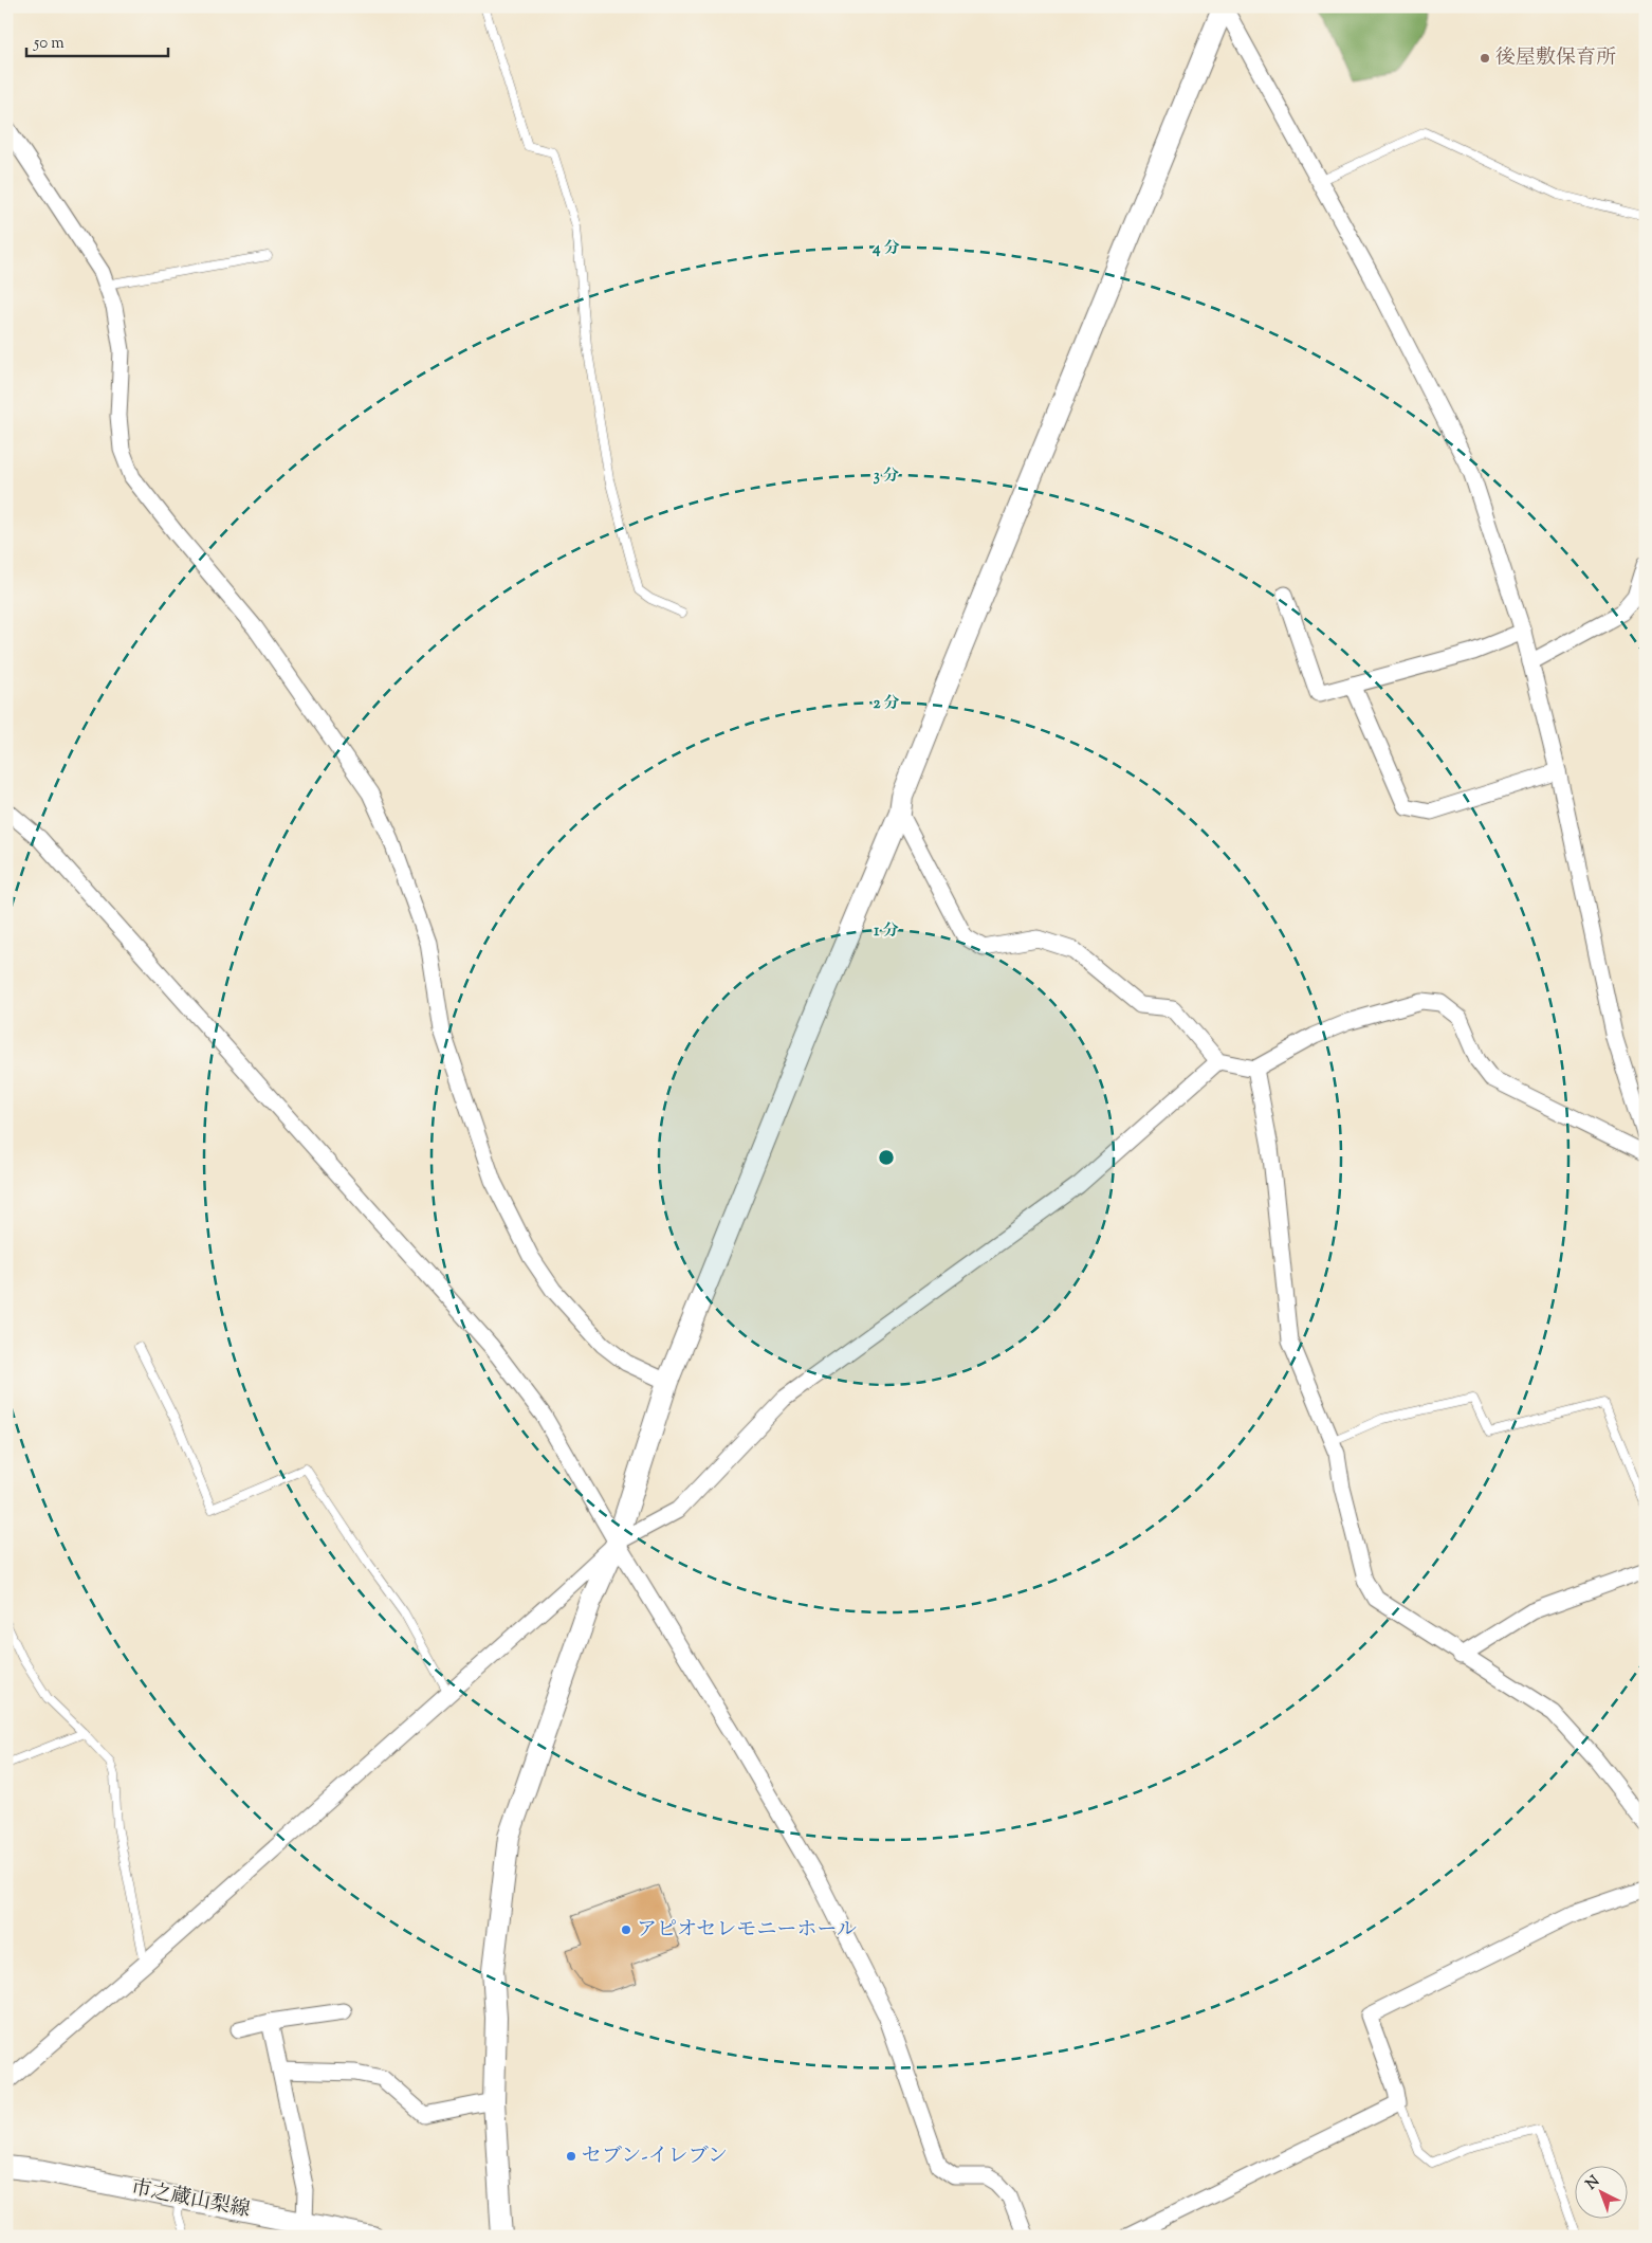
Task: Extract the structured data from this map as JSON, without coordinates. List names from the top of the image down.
{
  "streets": {
    "street": ["市之蔵山梨線"]
  },
  "places": ["後屋敷保育所", "アピオセレモニーホール", "セブン-イレブン"],
  "scale_bar": "50 m",
  "north": "top left",
  "rings": [
    "4 分",
    "3 分",
    "2 分",
    "1 分"
  ]
}
